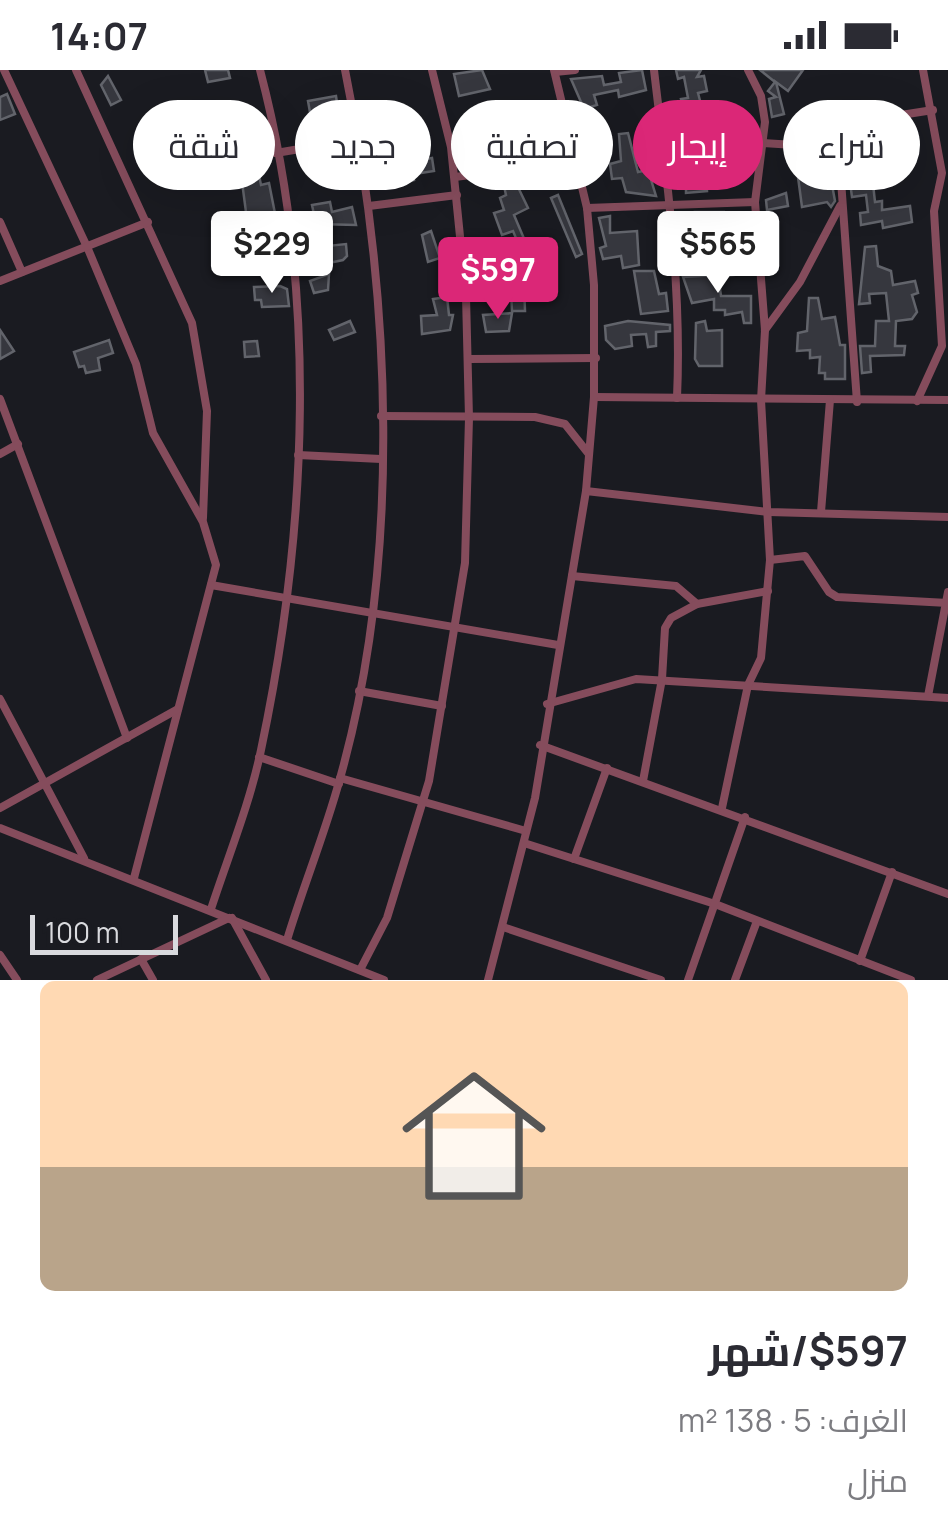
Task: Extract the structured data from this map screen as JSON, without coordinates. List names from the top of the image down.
{
  "scale_bar": "100 m",
  "page": {
    "status": "14:07",
    "chip": [
      "شراء",
      "إيجار",
      "تصفية",
      "جديد",
      "شقة"
    ],
    "price": ["$229", "$565", "$597"],
    "scale": "100 m",
    "list": [
      {
        "name": "$597/شهر",
        "note": "الغرف: 5 · 138 m² · منزل"
      }
    ]
  }
}
